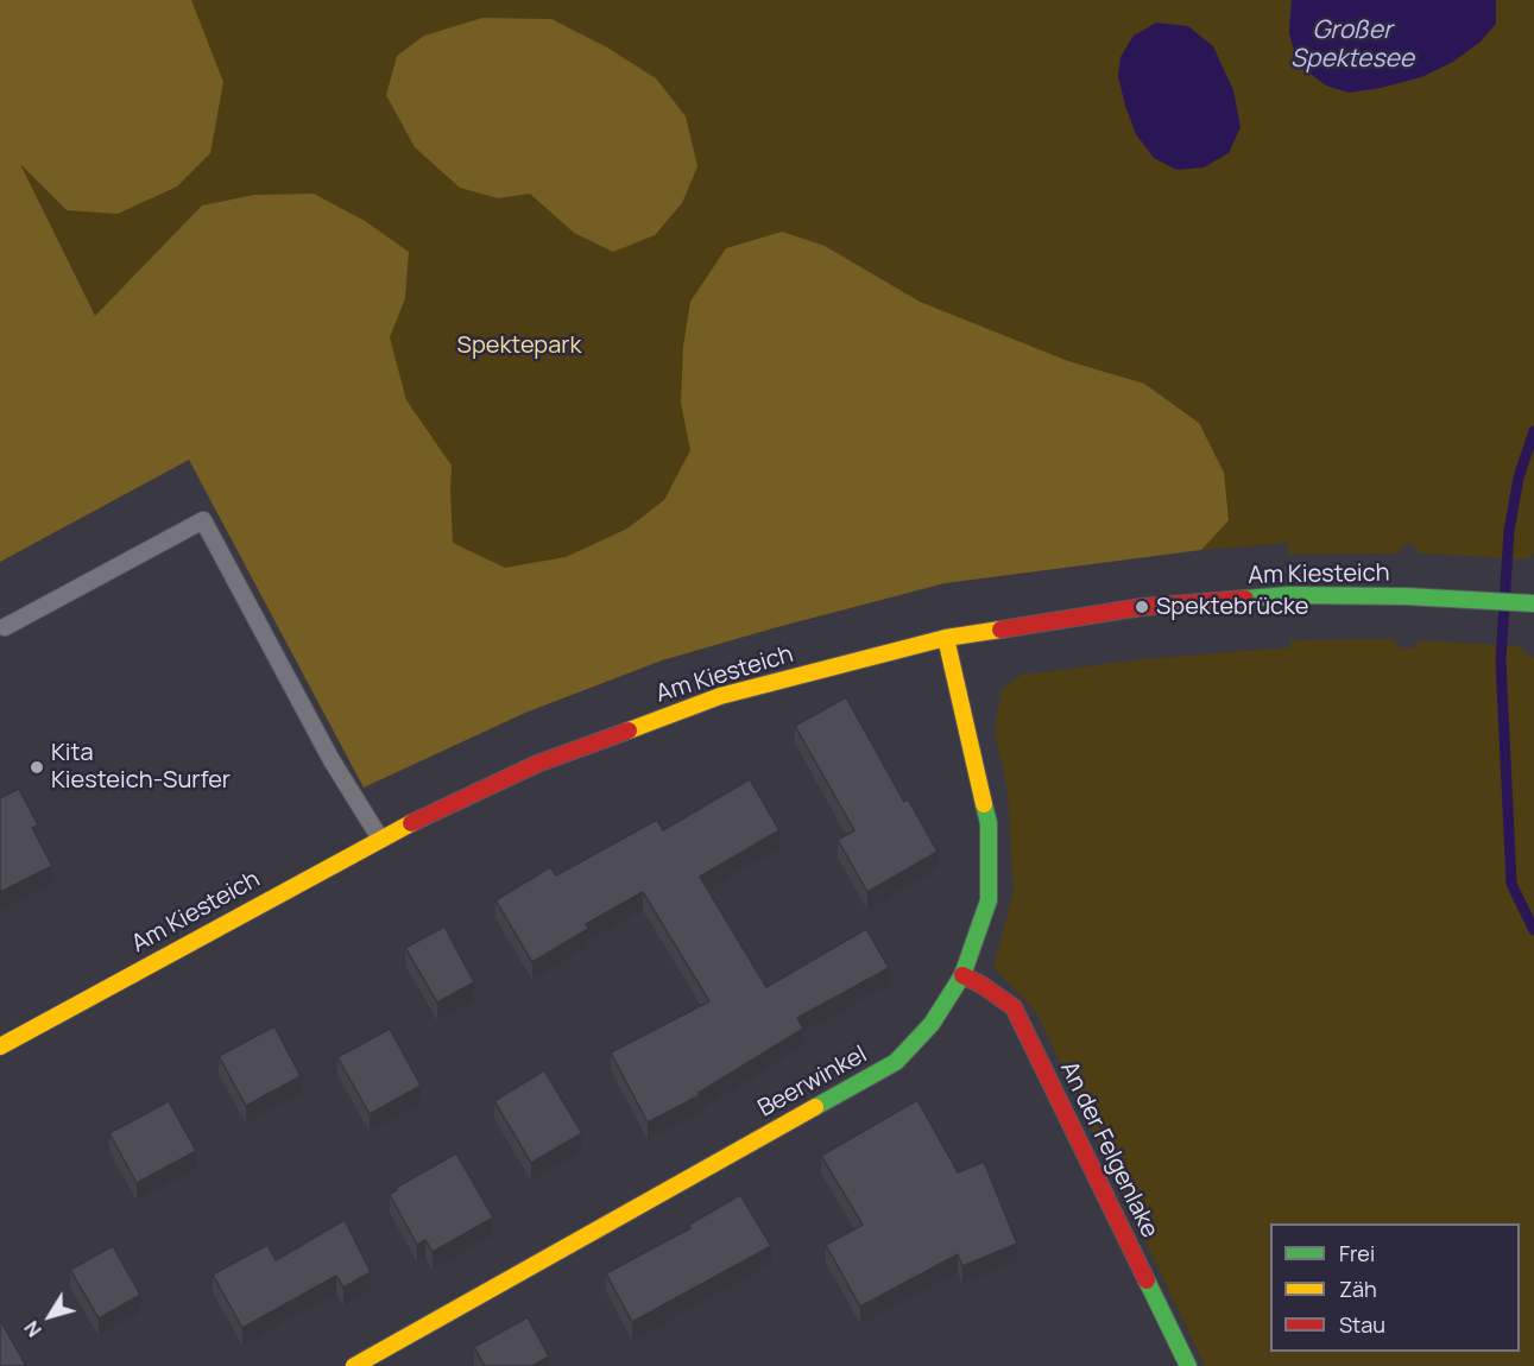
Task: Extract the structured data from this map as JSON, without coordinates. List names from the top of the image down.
{
  "streets": {
    "street": ["Am Kiesteich", "Beerwinkel", "An der Felgenlake"]
  },
  "crossings": [
    ["Am Kiesteich", "Beerwinkel"],
    ["Beerwinkel", "An der Felgenlake"]
  ],
  "water": ["Großer Spektesee"],
  "parks": ["Spektepark"],
  "places": ["Spektebrücke", "Kita Kiesteich-Surfer"],
  "legend": ["Frei", "Zäh", "Stau"],
  "north": "bottom left"
}
